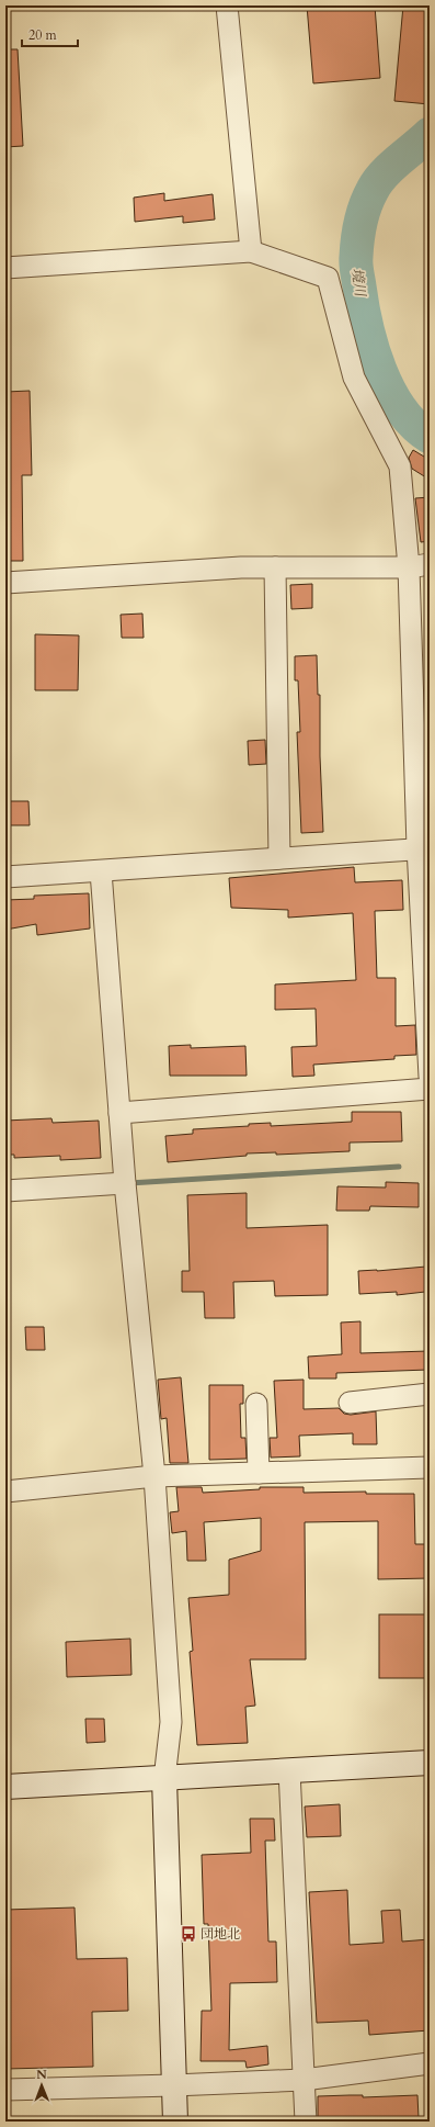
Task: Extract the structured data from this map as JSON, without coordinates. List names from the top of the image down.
{
  "water": ["境川"],
  "places": {
    "bus stop": ["団地北"]
  },
  "scale_bar": "20 m",
  "north": "top"
}
